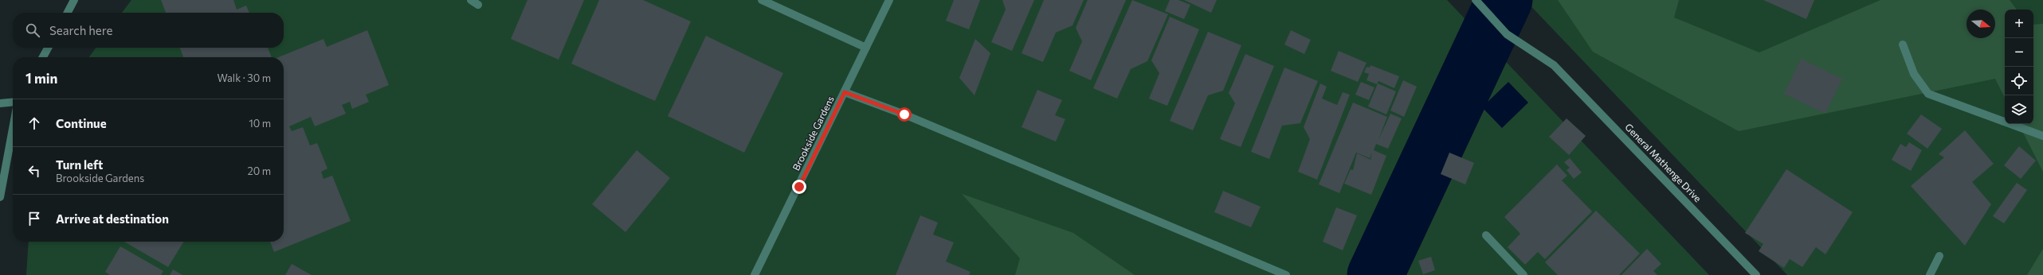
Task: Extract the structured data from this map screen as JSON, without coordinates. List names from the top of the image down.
{
  "streets": {
    "street": ["Brookside Gardens", "General Mathenge Drive"]
  },
  "north": "right",
  "page": {
    "map_buttons": ["+", "−"],
    "search": "Search here",
    "heading": ["1 min", "Walk · 30 m"],
    "list": [
      ["Continue", "10 m"],
      ["Turn left", "Brookside Gardens", "20 m"],
      "Arrive at destination"
    ]
  }
}
